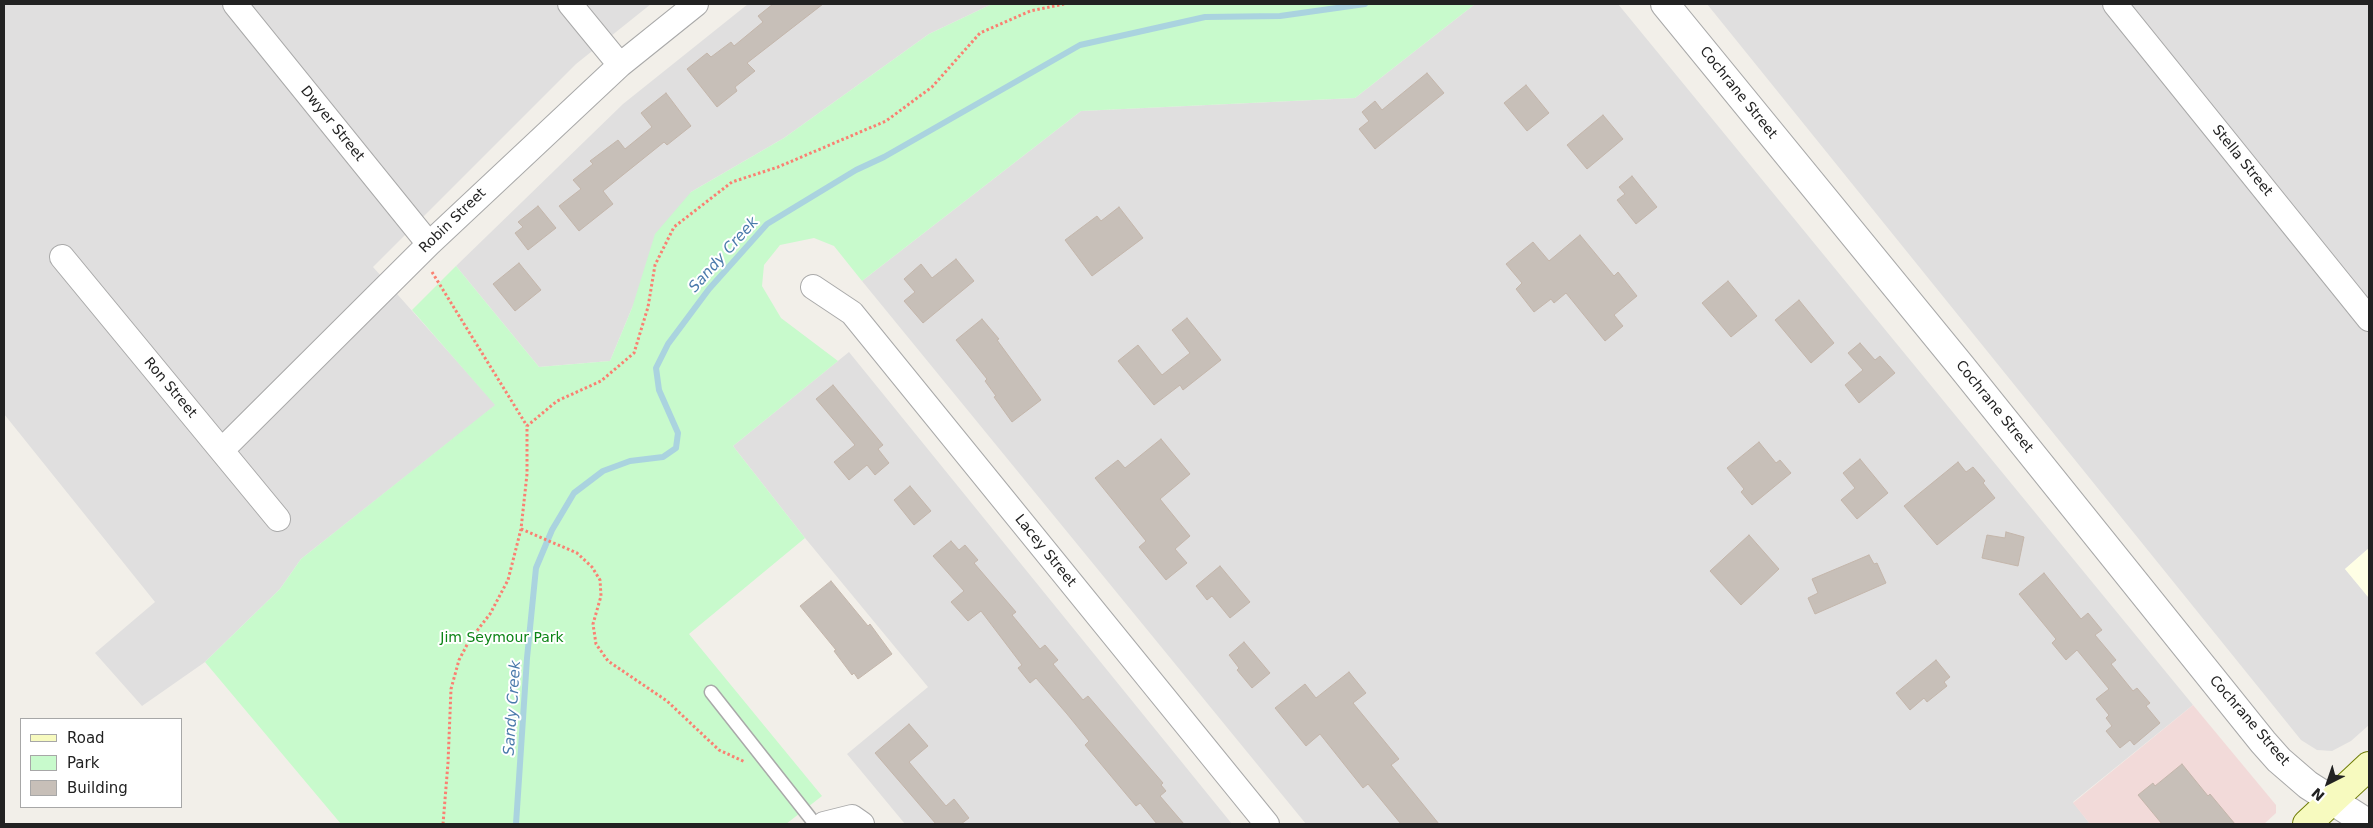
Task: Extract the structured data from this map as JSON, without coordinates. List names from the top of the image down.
{
  "streets": {
    "street": [
      "Cochrane Street",
      "Dwyer Street",
      "Stella Street",
      "Robin Street",
      "Ron Street",
      "Lacey Street"
    ]
  },
  "crossings": [
    ["Dwyer Street", "Robin Street"],
    ["Robin Street", "Ron Street"]
  ],
  "water": ["Sandy Creek"],
  "parks": ["Jim Seymour Park"],
  "legend": ["Road", "Park", "Building"],
  "north": "bottom left"
}
